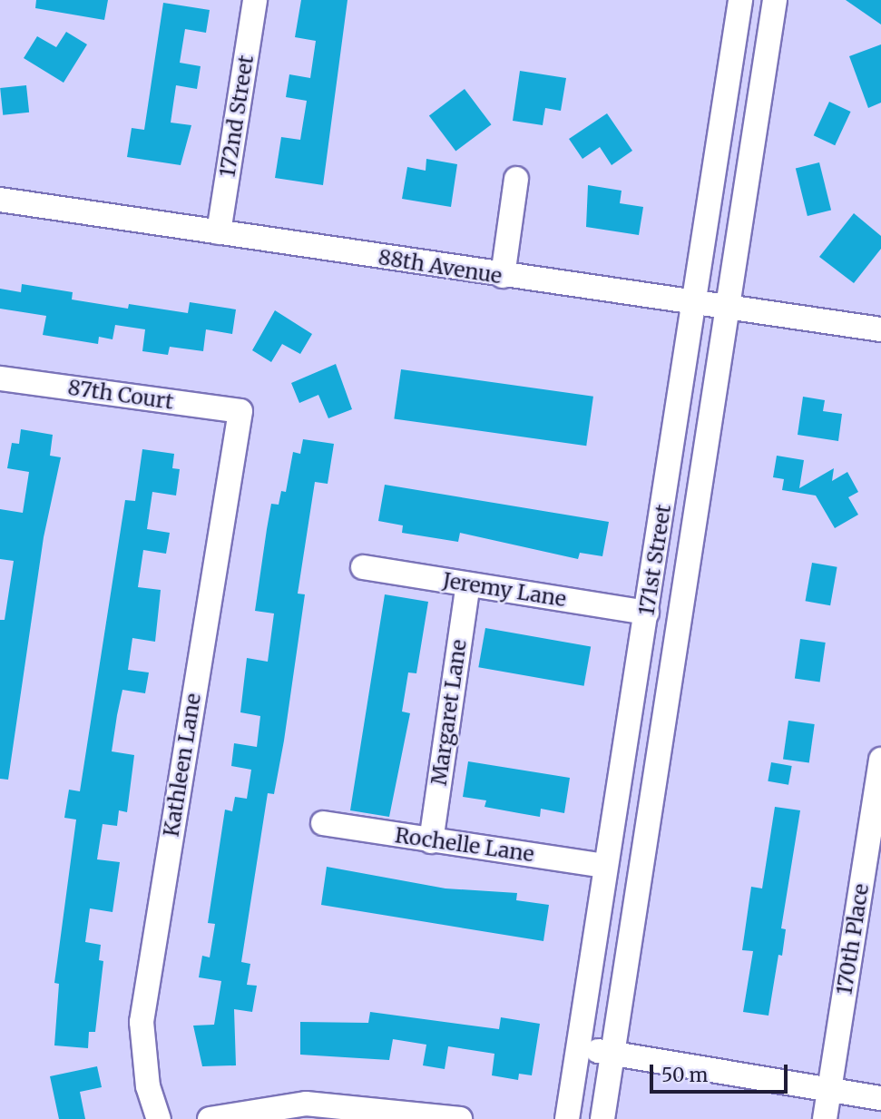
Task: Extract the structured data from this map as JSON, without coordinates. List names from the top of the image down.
{
  "streets": {
    "street": [
      "172nd Street",
      "88th Avenue",
      "87th Court",
      "171st Street",
      "Jeremy Lane",
      "Margaret Lane",
      "Kathleen Lane",
      "Rochelle Lane",
      "170th Place"
    ]
  },
  "crossings": [
    ["172nd Street", "88th Avenue"],
    ["88th Avenue", "171st Street"],
    ["87th Court", "Kathleen Lane"],
    ["171st Street", "Jeremy Lane"],
    ["171st Street", "Rochelle Lane"],
    ["Jeremy Lane", "Margaret Lane"],
    ["Margaret Lane", "Rochelle Lane"]
  ],
  "scale_bar": "50 m"
}
